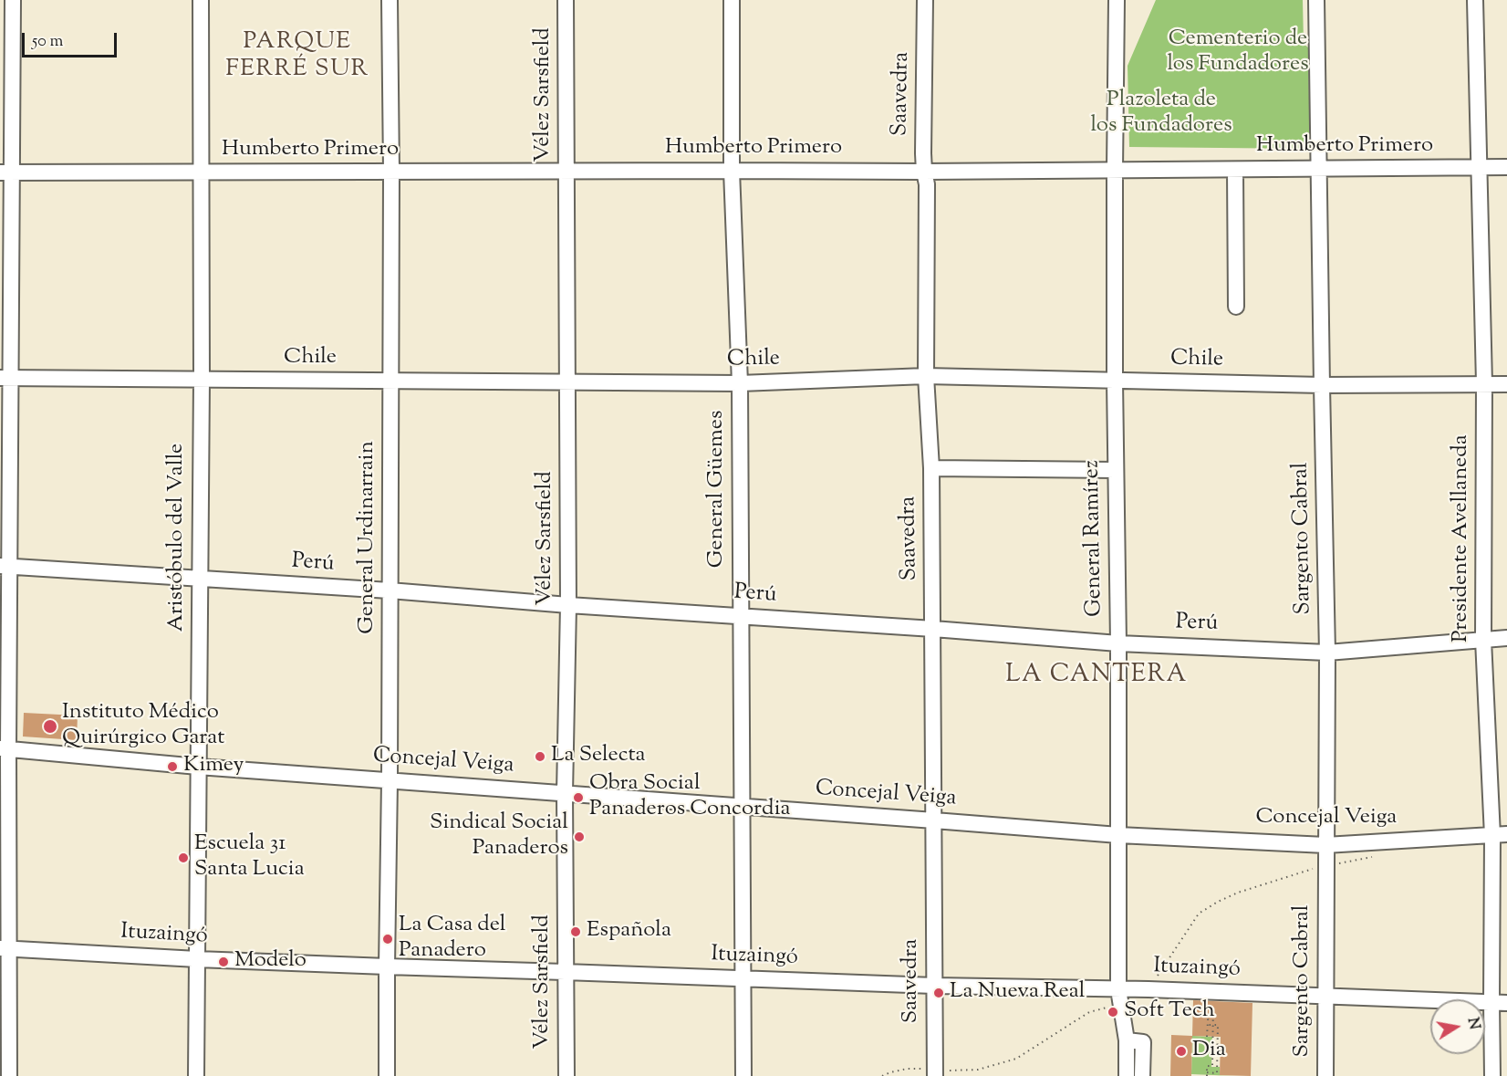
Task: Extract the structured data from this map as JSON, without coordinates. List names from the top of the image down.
{
  "streets": {
    "street": [
      "Saavedra",
      "Vélez Sarsfield",
      "Humberto Primero",
      "Chile",
      "General Güemes",
      "Aristóbulo del Valle",
      "General Urdinarrain",
      "General Ramírez",
      "Sargento Cabral",
      "Presidente Avellaneda",
      "Perú",
      "Concejal Veiga",
      "Ituzaingó"
    ]
  },
  "crossings": [
    ["Saavedra", "Humberto Primero"],
    ["Saavedra", "Chile"],
    ["Saavedra", "Perú"],
    ["Saavedra", "Concejal Veiga"],
    ["Saavedra", "Ituzaingó"],
    ["Vélez Sarsfield", "Humberto Primero"],
    ["Vélez Sarsfield", "Chile"],
    ["Vélez Sarsfield", "Perú"],
    ["Vélez Sarsfield", "Concejal Veiga"],
    ["Vélez Sarsfield", "Ituzaingó"],
    ["Humberto Primero", "General Güemes"],
    ["Humberto Primero", "Aristóbulo del Valle"],
    ["Humberto Primero", "General Urdinarrain"],
    ["Humberto Primero", "General Ramírez"],
    ["Humberto Primero", "Sargento Cabral"],
    ["Humberto Primero", "Presidente Avellaneda"],
    ["Chile", "General Güemes"],
    ["Chile", "Aristóbulo del Valle"],
    ["Chile", "General Urdinarrain"],
    ["Chile", "General Ramírez"],
    ["Chile", "Sargento Cabral"],
    ["Chile", "Presidente Avellaneda"],
    ["General Güemes", "Perú"],
    ["General Güemes", "Concejal Veiga"],
    ["General Güemes", "Ituzaingó"],
    ["Aristóbulo del Valle", "Perú"],
    ["Aristóbulo del Valle", "Concejal Veiga"],
    ["Aristóbulo del Valle", "Ituzaingó"],
    ["General Urdinarrain", "Perú"],
    ["General Urdinarrain", "Concejal Veiga"],
    ["General Urdinarrain", "Ituzaingó"],
    ["General Ramírez", "Perú"],
    ["General Ramírez", "Concejal Veiga"],
    ["General Ramírez", "Ituzaingó"],
    ["Sargento Cabral", "Perú"],
    ["Sargento Cabral", "Concejal Veiga"],
    ["Sargento Cabral", "Ituzaingó"],
    ["Presidente Avellaneda", "Perú"],
    ["Presidente Avellaneda", "Concejal Veiga"],
    ["Presidente Avellaneda", "Ituzaingó"]
  ],
  "districts": ["PARQUE FERRÉ SUR", "LA CANTERA"],
  "parks": ["Cementerio de los Fundadores", "Plazoleta de los Fundadores"],
  "places": [
    "Instituto Médico Quirúrgico Garat",
    "La Selecta",
    "Kimey",
    "Obra Social Panaderos Concordia",
    "Sindical Social Panaderos",
    "Escuela 31 Santa Lucia",
    "Española",
    "La Casa del Panadero",
    "Modelo",
    "La Nueva Real",
    "Soft Tech",
    "Dia"
  ],
  "scale_bar": "50 m",
  "north": "right"
}
